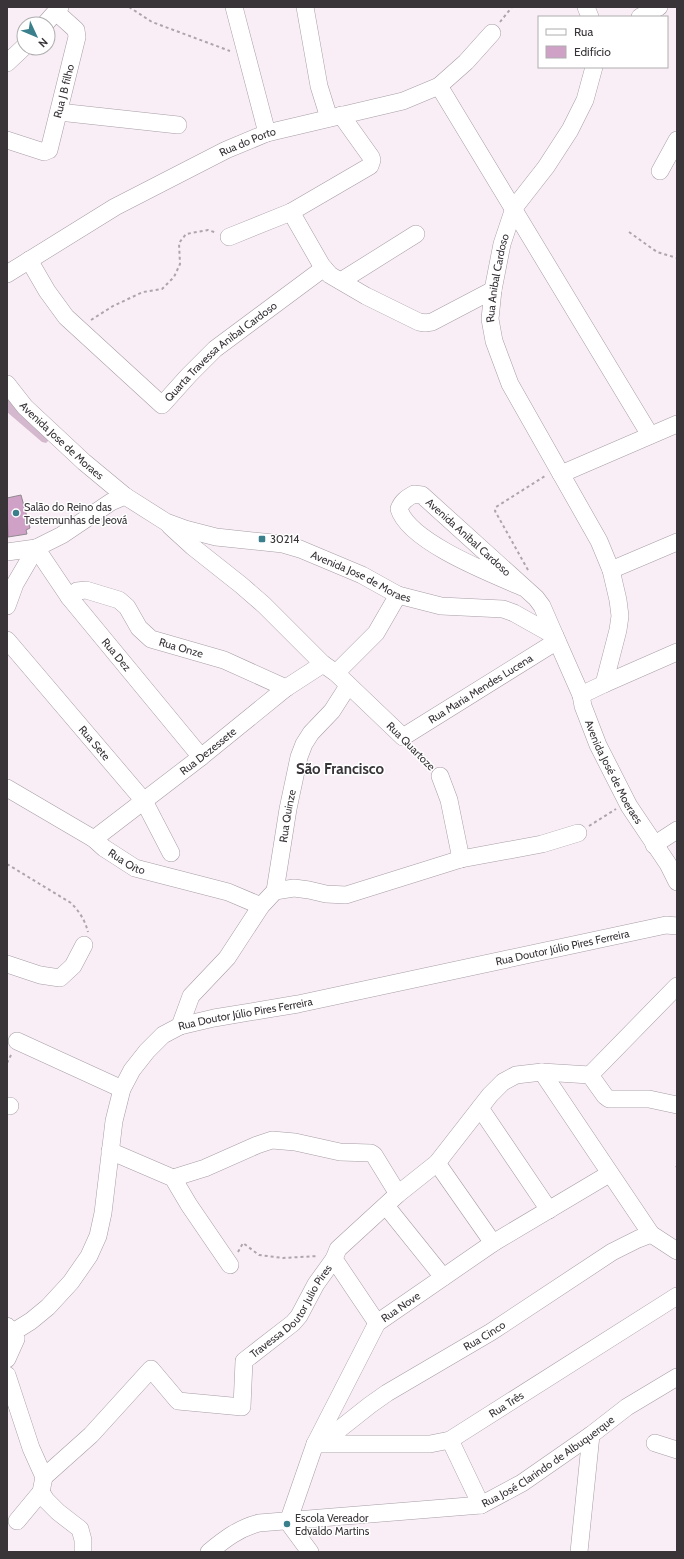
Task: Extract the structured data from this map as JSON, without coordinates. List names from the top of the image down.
{
  "streets": {
    "street": [
      "Rua J B filho",
      "Rua do Porto",
      "Rua Anibal Cardoso",
      "Quarta Travessa Anibal Cardoso",
      "Avenida Jose de Moraes",
      "Avenida Anibal Cardoso",
      "Rua Onze",
      "Rua Dez",
      "Rua Maria Mendes Lucena",
      "Rua Sete",
      "Rua Quartoze",
      "Rua Dezessete",
      "Avenida José de Moeraes",
      "Rua Quinze",
      "Rua Oito",
      "Rua Doutor Júlio Pires Ferreira",
      "Rua Nove",
      "Travessa Doutor Julio Pires",
      "Rua Cinco",
      "Rua Três",
      "Rua José Clarindo de Albuquerque"
    ]
  },
  "crossings": [
    ["Rua do Porto", "Quarta Travessa Anibal Cardoso"],
    ["Avenida Jose de Moraes", "Avenida Anibal Cardoso"],
    ["Avenida Jose de Moraes", "Rua Maria Mendes Lucena"],
    ["Avenida Jose de Moraes", "Rua Quartoze"],
    ["Avenida Jose de Moraes", "Rua Dezessete"],
    ["Avenida Anibal Cardoso", "Rua Maria Mendes Lucena"],
    ["Rua Onze", "Rua Dez"],
    ["Rua Onze", "Rua Dezessete"],
    ["Rua Dez", "Rua Dezessete"],
    ["Rua Maria Mendes Lucena", "Rua Quartoze"],
    ["Rua Sete", "Rua Dezessete"],
    ["Rua Quartoze", "Rua Dezessete"],
    ["Rua Quartoze", "Rua Quinze"],
    ["Rua Dezessete", "Rua Oito"],
    ["Rua Nove", "Rua Cinco"],
    ["Rua Nove", "Rua Três"],
    ["Rua Nove", "Rua José Clarindo de Albuquerque"],
    ["Rua Cinco", "Rua Três"]
  ],
  "districts": ["São Francisco"],
  "places": {
    "other": ["Salão do Reino das Testemunhas de Jeová", "Escola Vereador Edvaldo Martins"],
    "transit": ["30214"]
  },
  "legend": ["Rua", "Edifício"],
  "north": "bottom right"
}
